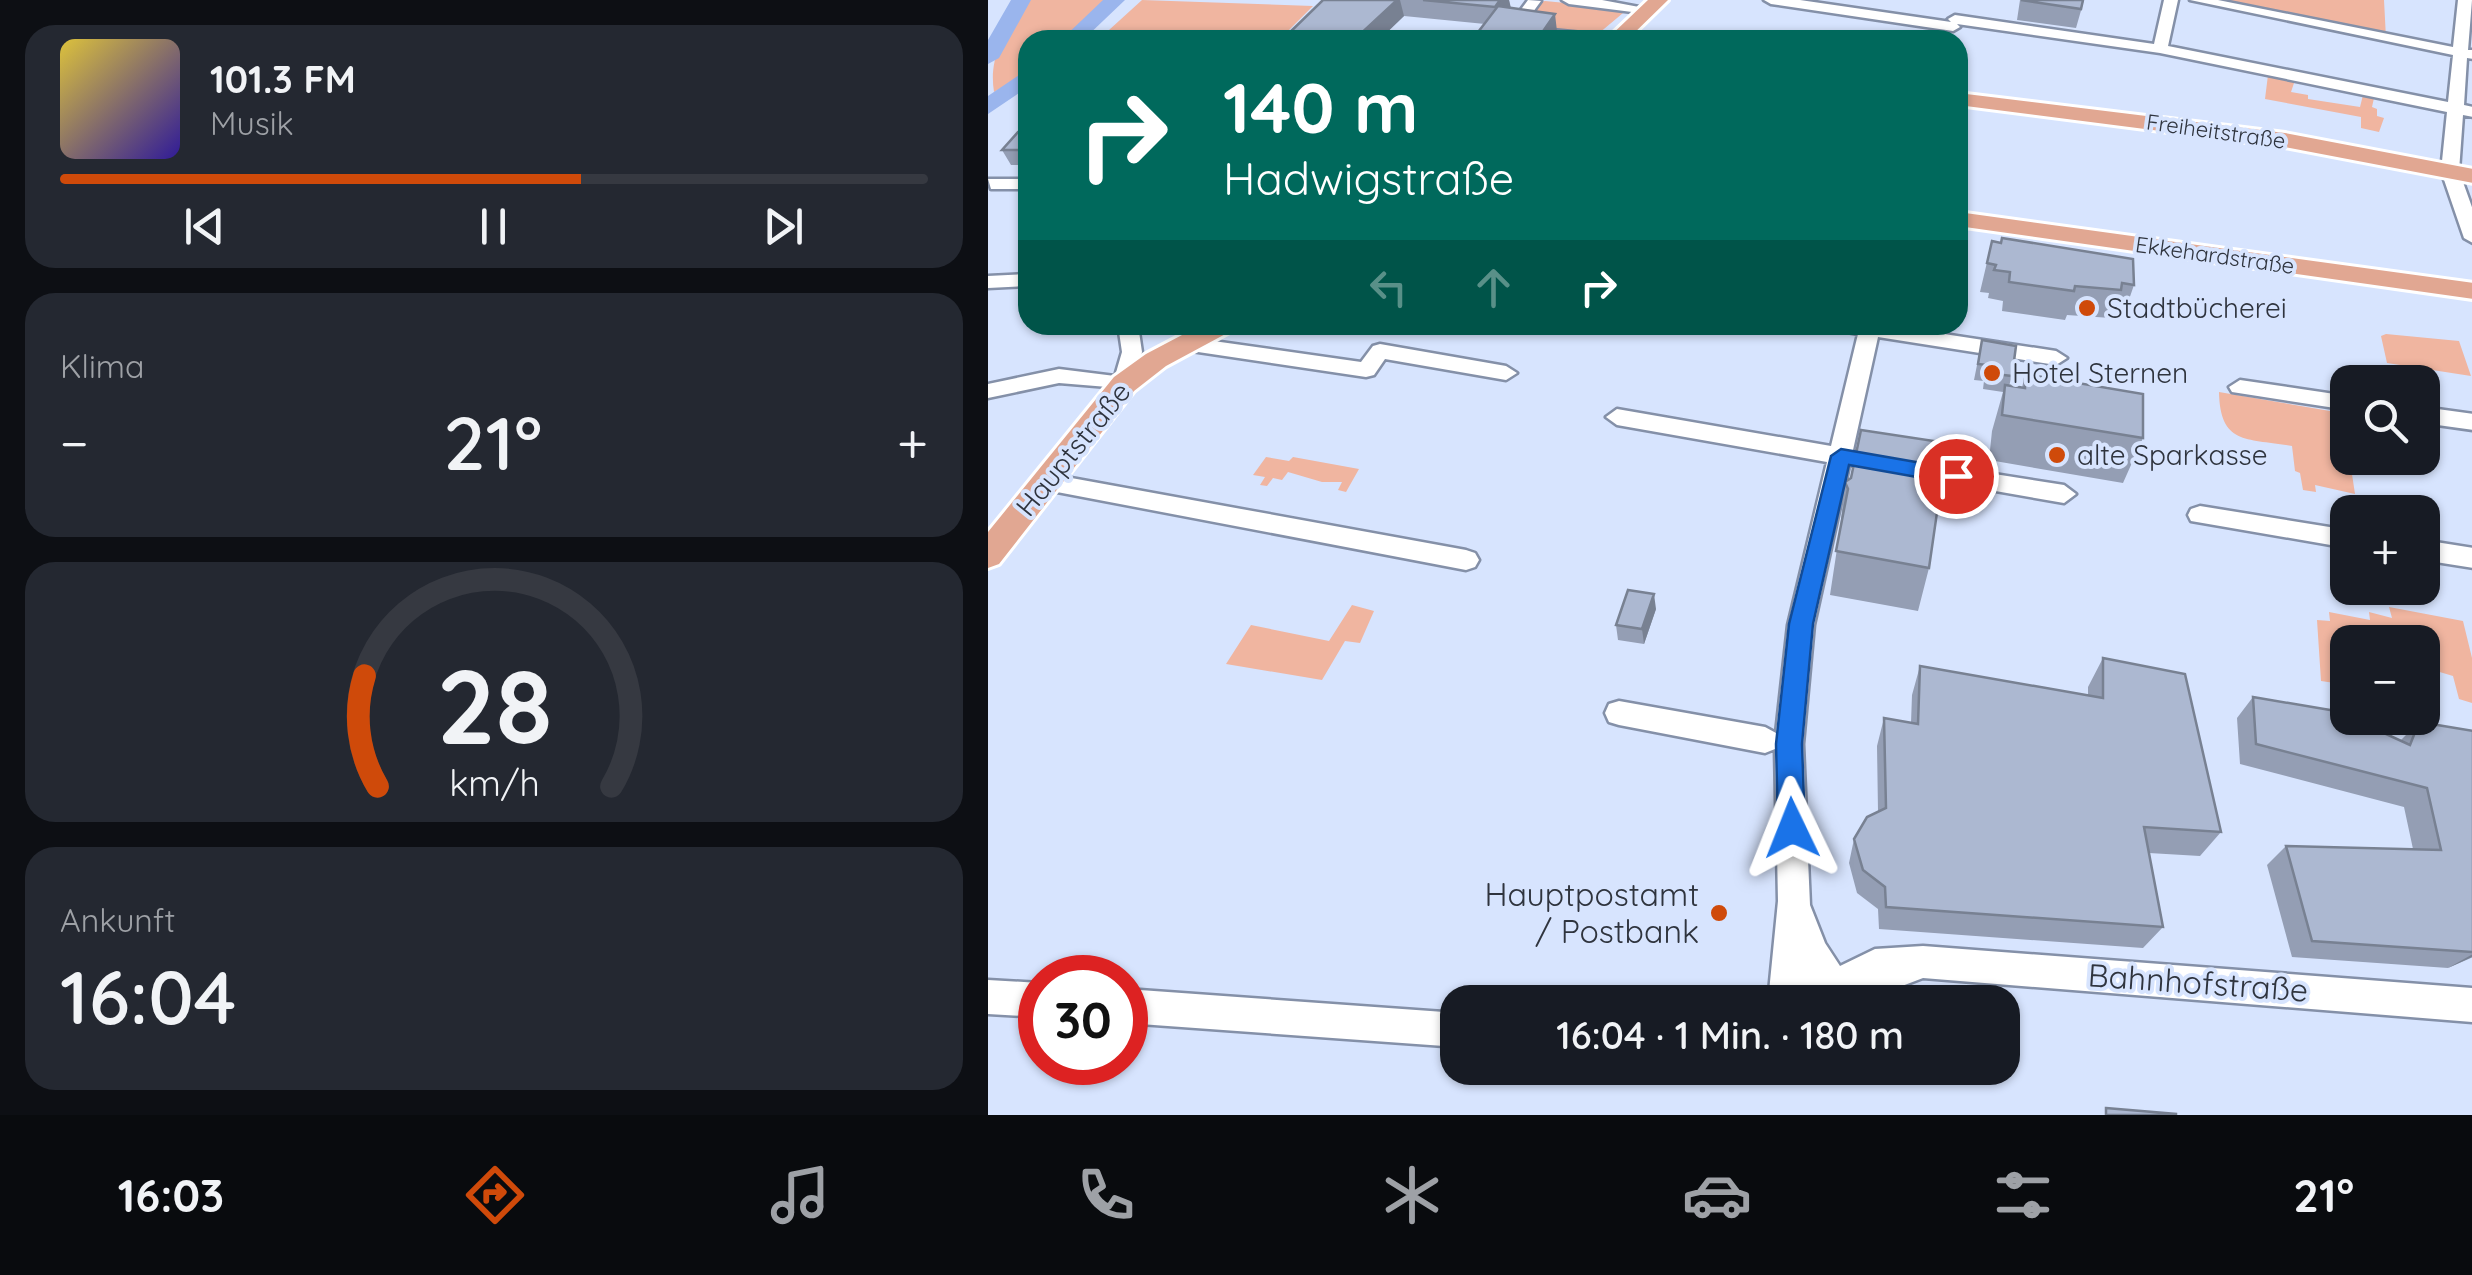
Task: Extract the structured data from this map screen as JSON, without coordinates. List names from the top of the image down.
{
  "streets": {
    "main road": ["Freiheitstraße", "Ekkehardstraße", "Hauptstraße"],
    "street": ["Bahnhofstraße"]
  },
  "places": [
    "Stadtbücherei",
    "Hotel Sternen",
    "alte Sparkasse",
    "Hauptpostamt / Postbank"
  ],
  "page": {
    "turn": ["140 m", "Hadwigstraße"],
    "song": ["101.3 FM", "Musik"],
    "tile": [
      "Klima",
      ["Ankunft", "16:04"]
    ],
    "map_buttons": ["+", "−"],
    "heat": ["−", "21°", "+"],
    "limit": "30",
    "trip": "16:04 · 1 Min. · 180 m",
    "tabs": ["16:03", "21°"],
    "gauge": ["28", "km/h"]
  }
}
